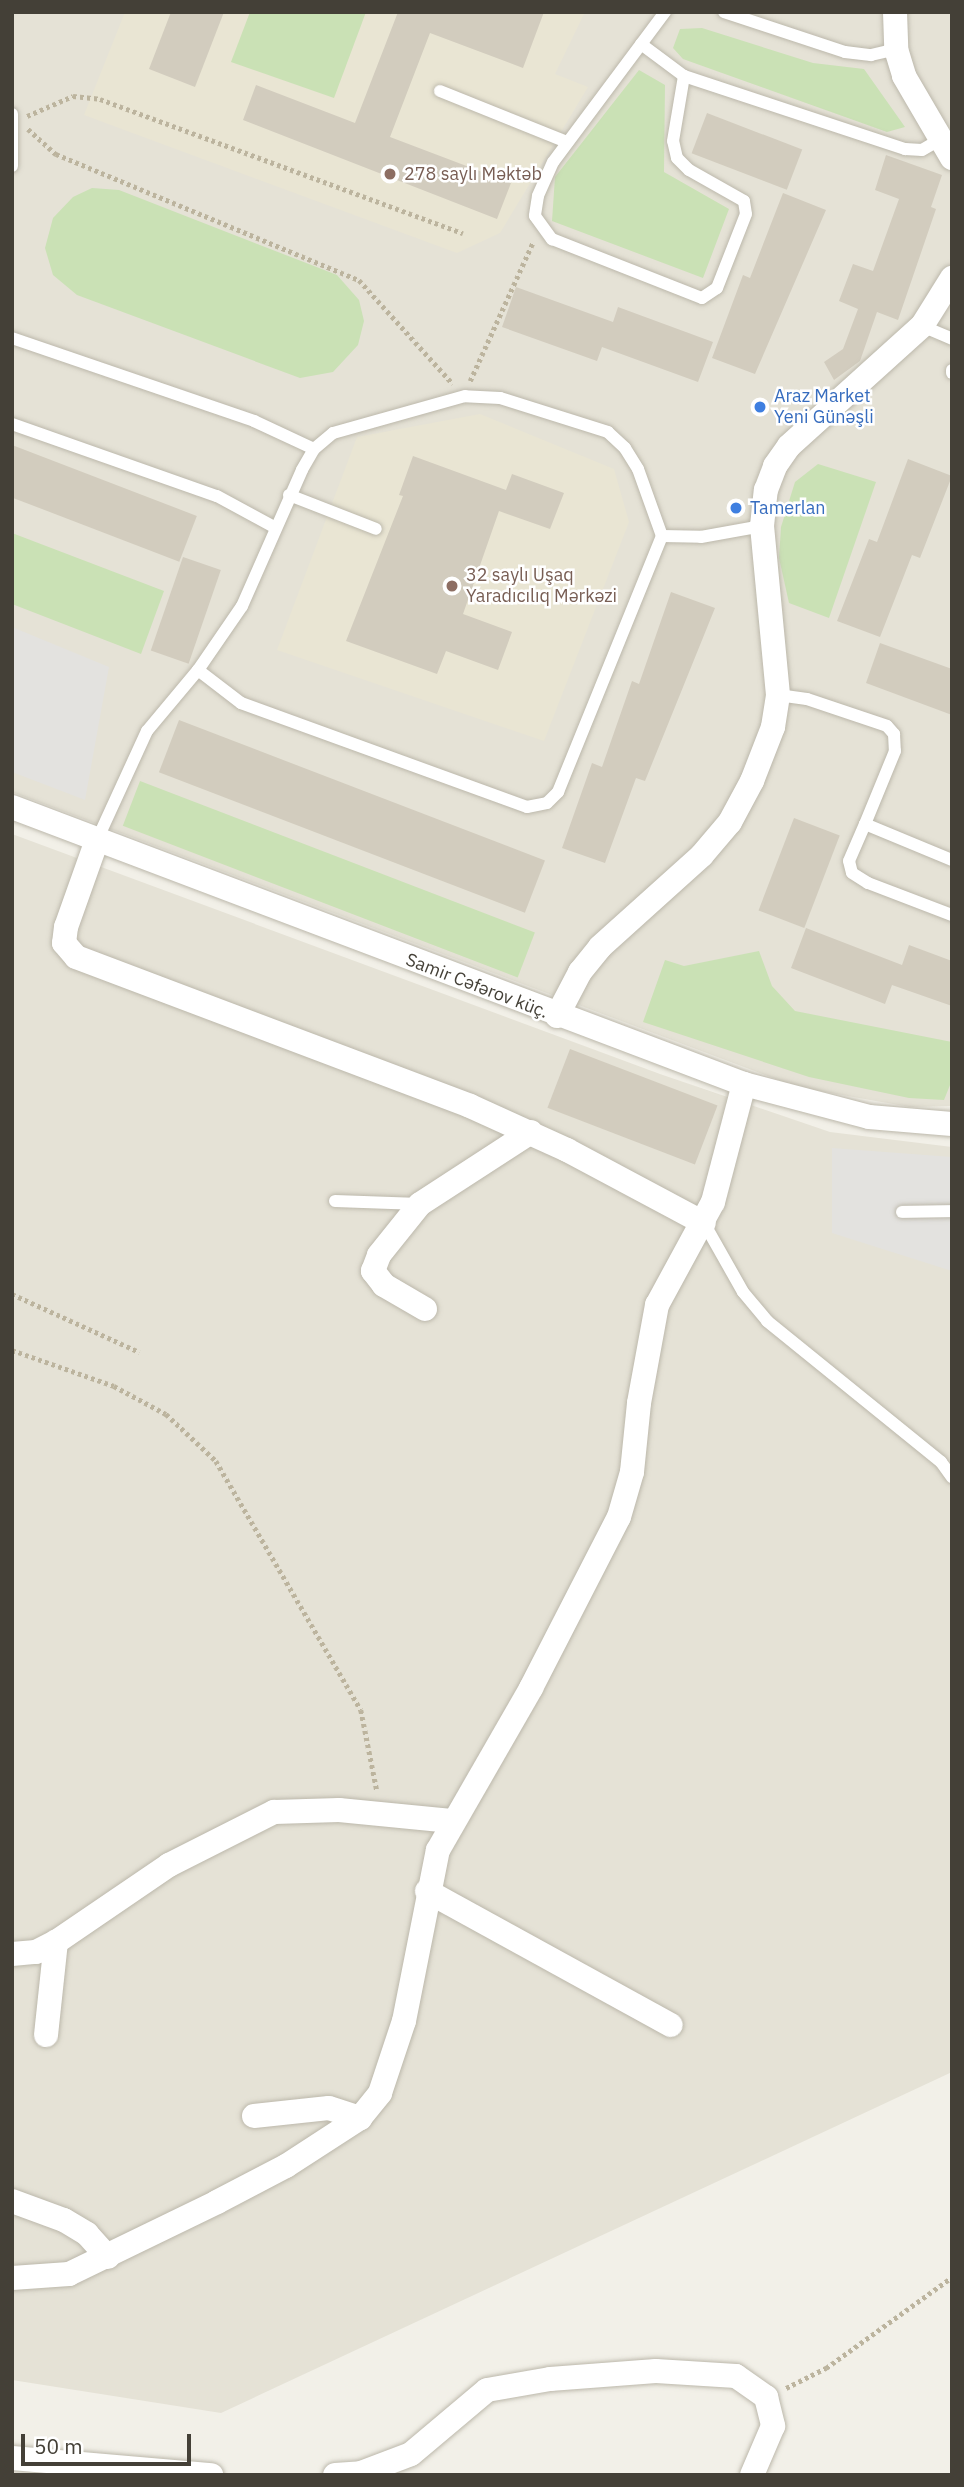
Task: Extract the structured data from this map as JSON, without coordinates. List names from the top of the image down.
{
  "streets": {
    "street": ["Samir Cəfərov küç."]
  },
  "places": [
    "278 saylı Məktəb",
    "Araz Market Yeni Günəşli",
    "Tamerlan",
    "32 saylı Uşaq Yaradıcılıq Mərkəzi"
  ],
  "scale_bar": "50 m"
}
